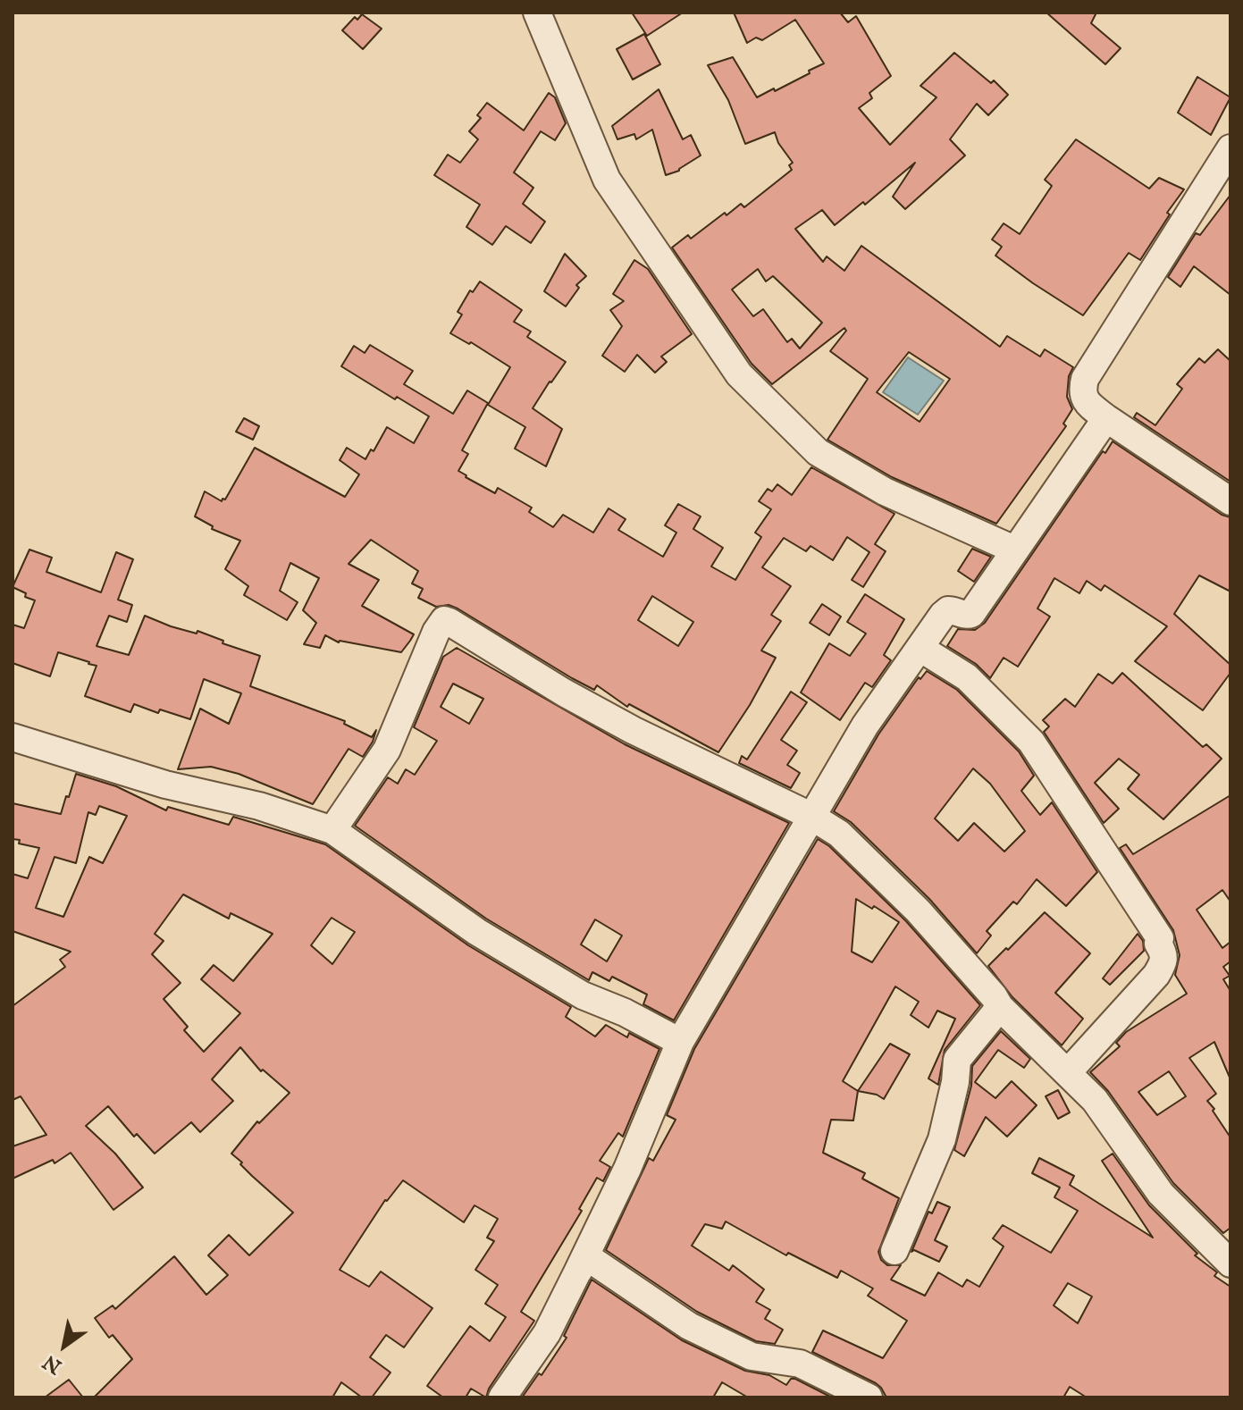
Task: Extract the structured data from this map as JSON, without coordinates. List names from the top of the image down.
{
  "north": "bottom left"
}
